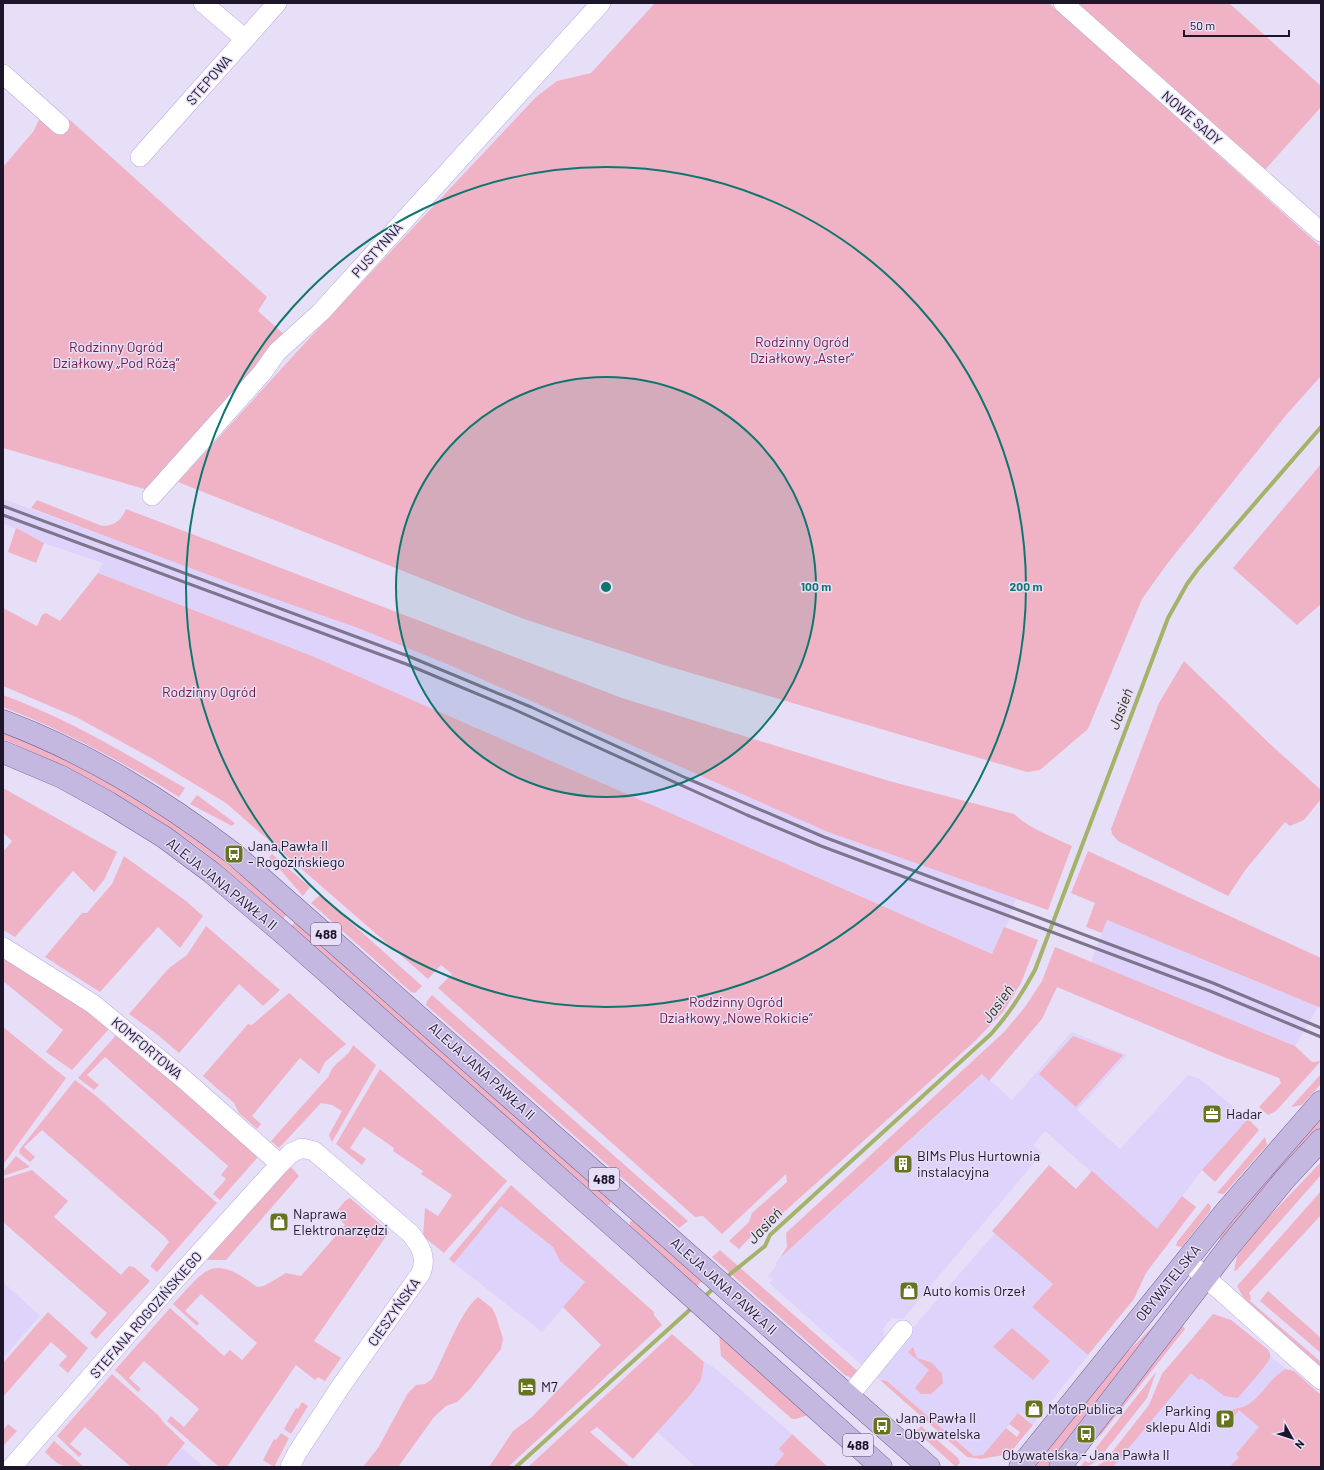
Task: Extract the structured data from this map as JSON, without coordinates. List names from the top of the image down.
{
  "streets": {
    "main road": ["ALEJA JANA PAWŁA II", "488", "OBYWATELSKA"],
    "street": [
      "STEPOWA",
      "NOWE SADY",
      "PUSTYNNA",
      "KOMFORTOWA",
      "CIESZYŃSKA",
      "STEFANA ROGOZIŃSKIEGO"
    ]
  },
  "crossings": [
    ["KOMFORTOWA", "CIESZYŃSKA"],
    ["KOMFORTOWA", "STEFANA ROGOZIŃSKIEGO"],
    ["CIESZYŃSKA", "STEFANA ROGOZIŃSKIEGO"]
  ],
  "water": ["Jasień"],
  "parks": [
    "Rodzinny Ogród Działkowy „Aster”",
    "Rodzinny Ogród Działkowy „Pod Różą”",
    "Rodzinny Ogród",
    "Rodzinny Ogród Działkowy „Nowe Rokicie”"
  ],
  "places": {
    "bus stop": ["Jana Pawła II - Rogozińskiego", "Jana Pawła II - Obywatelska", "Obywatelska - Jana Pawła II"],
    "office": ["Hadar"],
    "building": ["BIMs Plus Hurtownia instalacyjna"],
    "shop": ["Naprawa Elektronarzędzi", "Auto komis Orzeł", "MotoPublica"],
    "hotel": ["M7"],
    "parking": ["Parking sklepu Aldi"]
  },
  "scale_bar": "50 m",
  "north": "bottom right",
  "rings": ["100 m", "200 m"]
}
